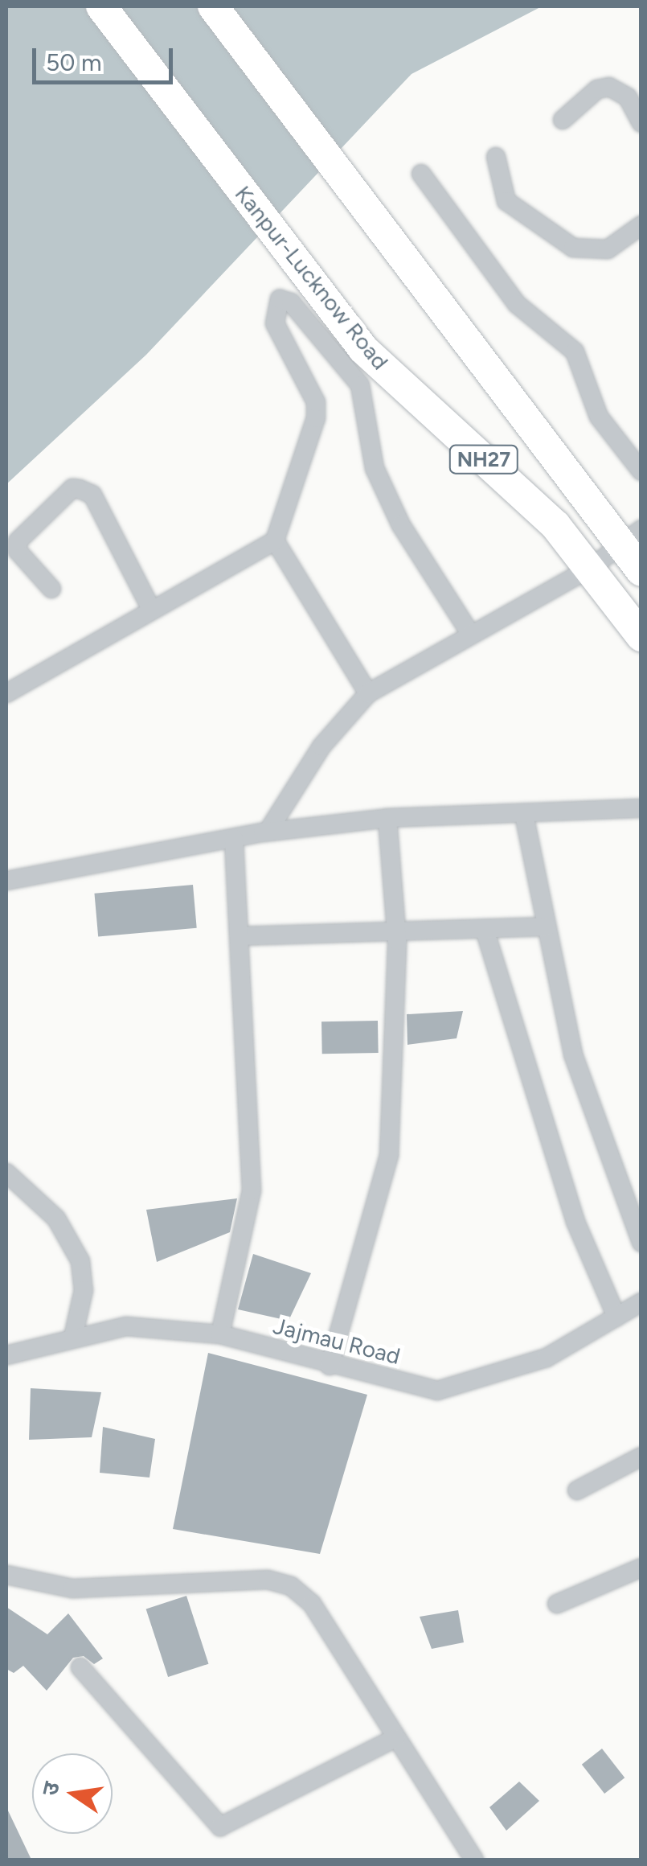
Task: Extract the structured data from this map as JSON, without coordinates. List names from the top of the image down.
{
  "streets": {
    "highway": ["Kanpur-Lucknow Road", "NH27"],
    "street": ["Jajmau Road"]
  },
  "scale_bar": "50 m",
  "north": "left"
}
